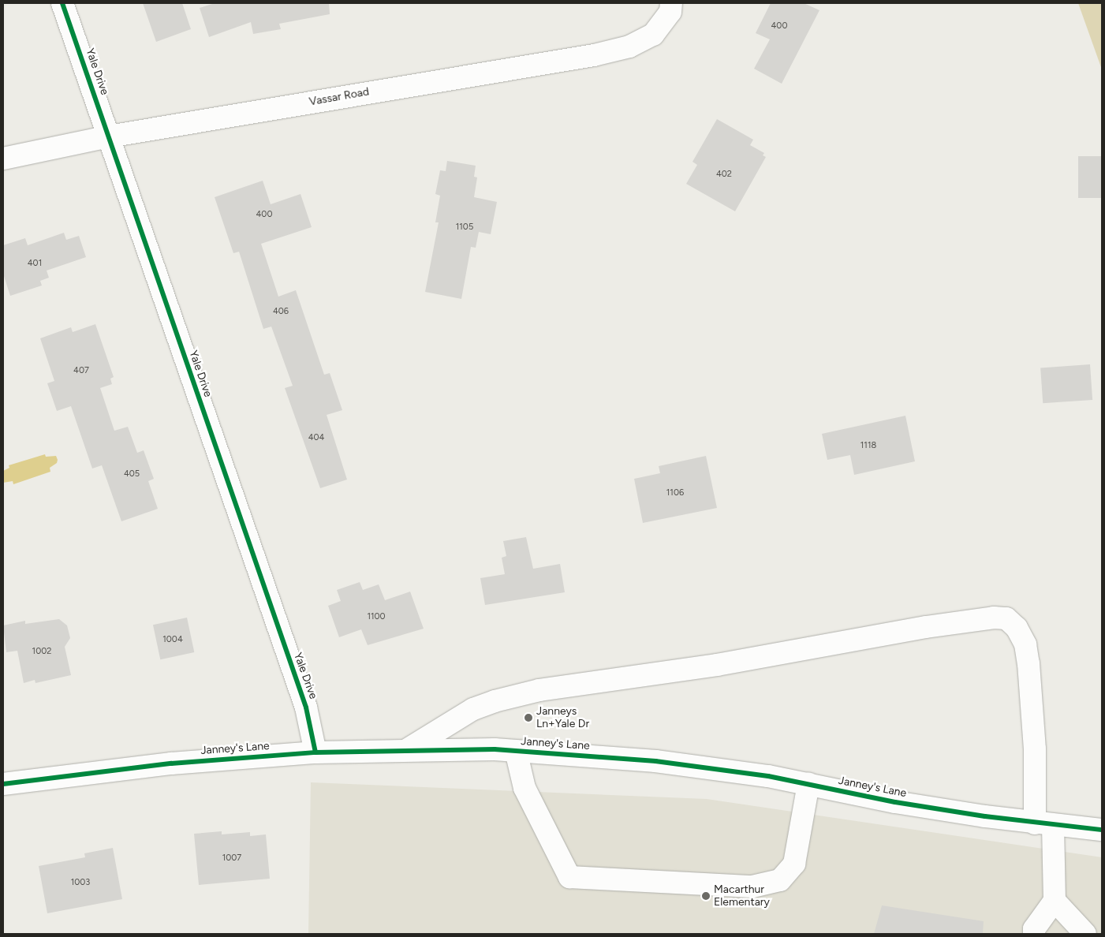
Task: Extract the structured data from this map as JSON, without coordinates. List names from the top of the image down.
{
  "streets": {
    "street": ["Yale Drive", "Vassar Road", "Janney's Lane"]
  },
  "crossings": [
    ["Yale Drive", "Vassar Road"],
    ["Yale Drive", "Janney's Lane"]
  ],
  "places": ["Janneys Ln+Yale Dr", "Macarthur Elementary"],
  "house_numbers": [
    "400",
    "402",
    "400",
    "1105",
    "401",
    "406",
    "407",
    "404",
    "1118",
    "405",
    "1106",
    "1100",
    "1004",
    "1002",
    "1007",
    "1003"
  ]
}
